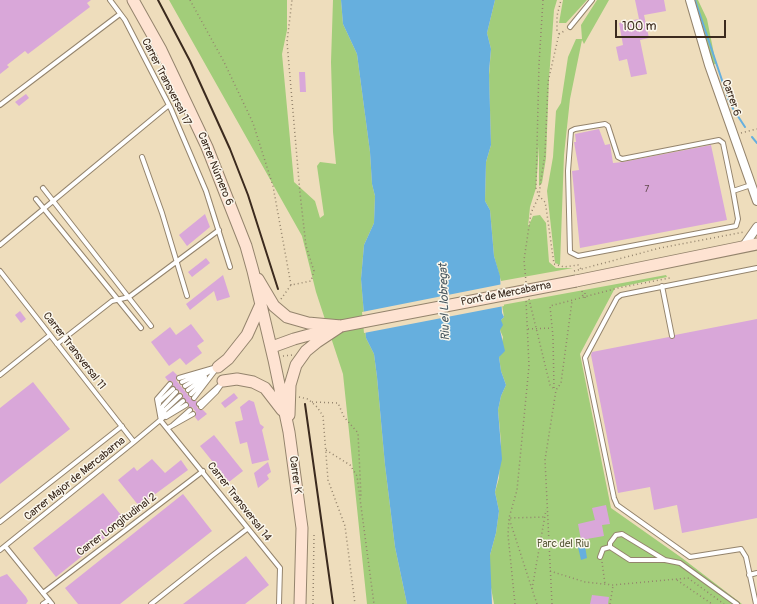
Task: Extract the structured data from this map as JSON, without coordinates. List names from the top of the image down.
{
  "streets": {
    "main road": ["Carrer Número 6", "Pont de Mercabarna", "Carrer K"],
    "street": ["Carrer 6"],
    "lane": [
      "Carrer Transversal 17",
      "Carrer Transversal 11",
      "Carrer Major de Mercabarna",
      "Carrer Transversal 14",
      "Carrer Longitudinal 2"
    ]
  },
  "crossings": [
    ["Carrer Número 6", "Carrer K"],
    ["Carrer Transversal 11", "Carrer Major de Mercabarna"],
    ["Carrer Major de Mercabarna", "Carrer Transversal 14"],
    ["Carrer Transversal 14", "Carrer Longitudinal 2"]
  ],
  "water": ["Riu el Llobregat"],
  "parks": ["Parc del Riu"],
  "house_numbers": ["7"],
  "scale_bar": "100 m"
}
